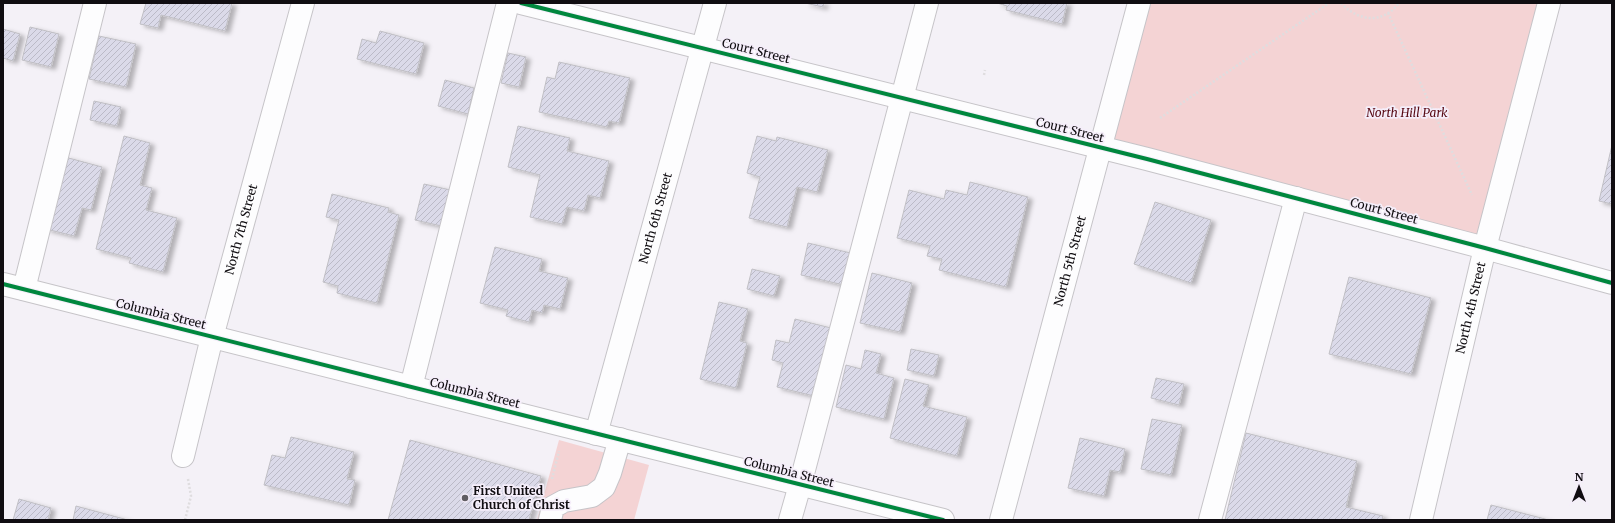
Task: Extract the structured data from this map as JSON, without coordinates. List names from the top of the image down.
{
  "streets": {
    "street": [
      "Court Street",
      "North 6th Street",
      "North 7th Street",
      "North 5th Street",
      "North 4th Street",
      "Columbia Street"
    ]
  },
  "crossings": [
    ["Court Street", "North 6th Street"],
    ["Court Street", "North 5th Street"],
    ["Court Street", "North 4th Street"],
    ["North 6th Street", "Columbia Street"],
    ["North 7th Street", "Columbia Street"]
  ],
  "parks": ["North Hill Park"],
  "places": ["First United Church of Christ"],
  "north": "top"
}
